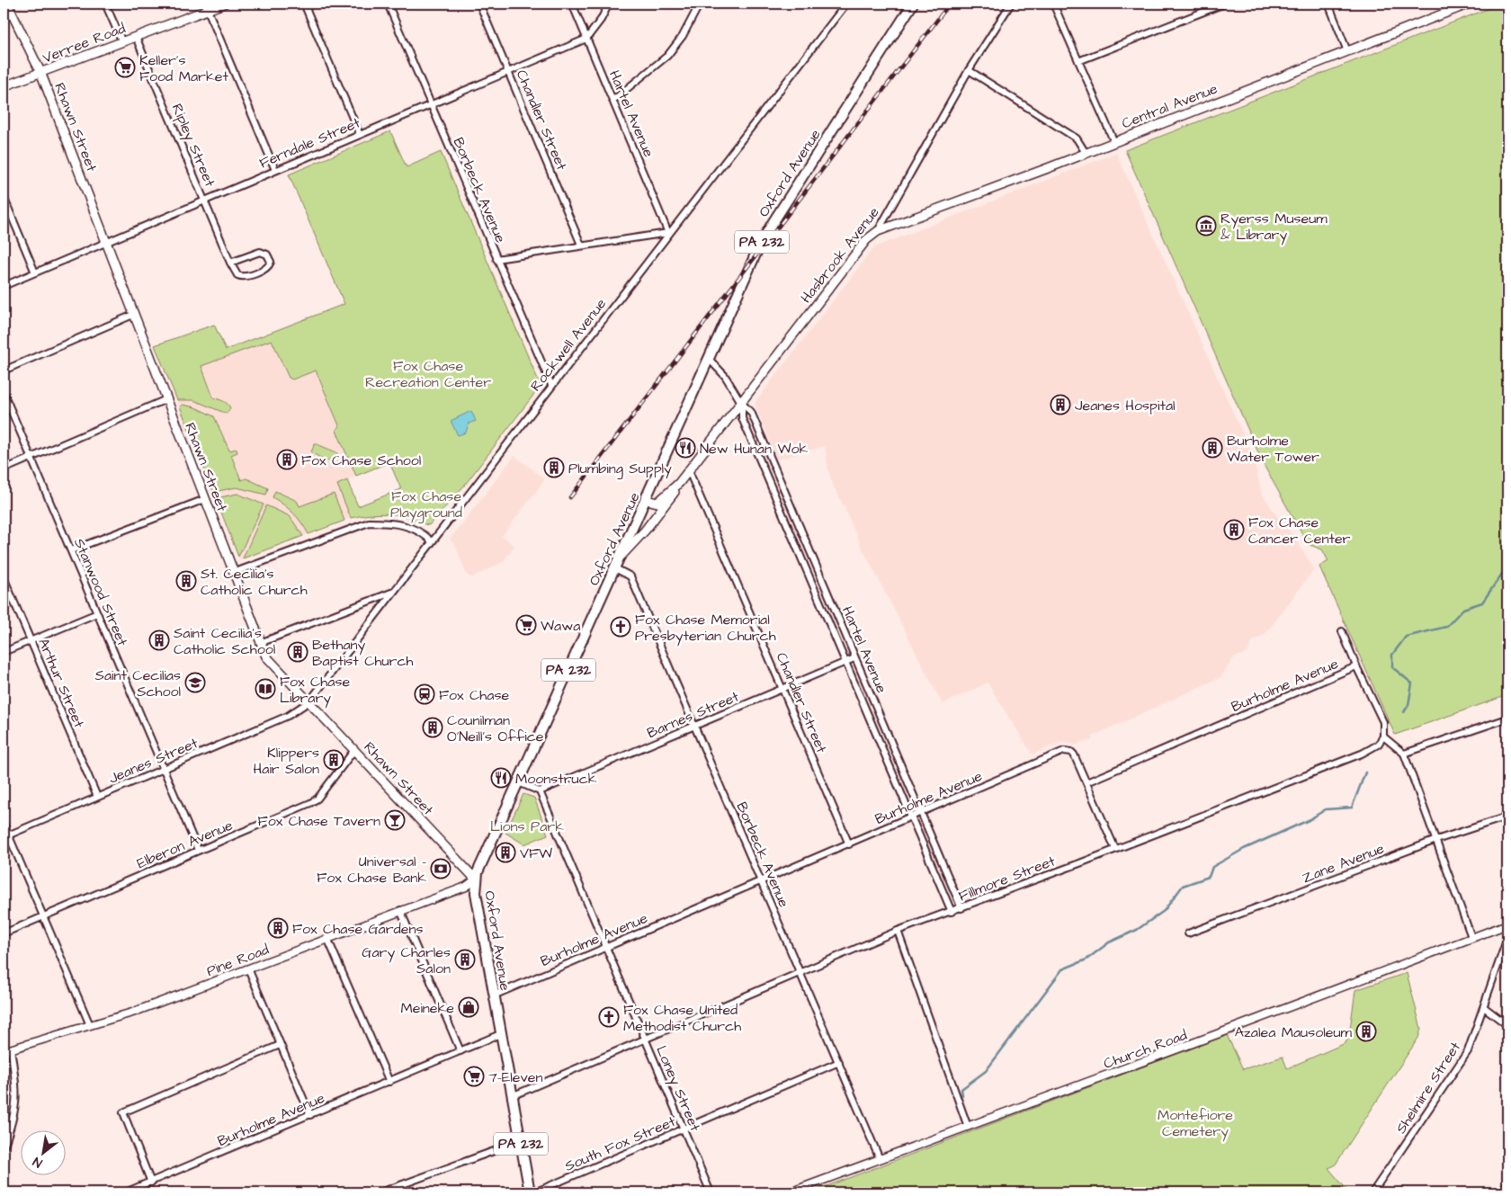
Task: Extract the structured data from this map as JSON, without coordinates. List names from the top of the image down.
{
  "streets": {
    "main road": [
      "Verree Road",
      "Central Avenue",
      "Rhawn Street",
      "Oxford Avenue",
      "PA 232",
      "Hasbrook Avenue"
    ],
    "street": [
      "Hartel Avenue",
      "Chandler Street",
      "Ferndale Street",
      "Ripley Street",
      "Borbeck Avenue",
      "Rockwell Avenue",
      "Stanwood Street",
      "Arthur Street",
      "Burholme Avenue",
      "Barnes Street",
      "Jeanes Street",
      "Elberon Avenue",
      "Zane Avenue",
      "Fillmore Street",
      "Pine Road",
      "Church Road",
      "Shelmire Street",
      "Loney Street",
      "South Fox Street"
    ]
  },
  "crossings": [
    ["Verree Road", "Rhawn Street"],
    ["Verree Road", "Ripley Street"],
    ["Central Avenue", "Hasbrook Avenue"],
    ["Hartel Avenue", "Ferndale Street"],
    ["Hartel Avenue", "Oxford Avenue"],
    ["Hartel Avenue", "Hasbrook Avenue"],
    ["Hartel Avenue", "Rockwell Avenue"],
    ["Hartel Avenue", "Burholme Avenue"],
    ["Hartel Avenue", "Barnes Street"],
    ["Hartel Avenue", "Fillmore Street"],
    ["Chandler Street", "Ferndale Street"],
    ["Chandler Street", "Hasbrook Avenue"],
    ["Chandler Street", "Burholme Avenue"],
    ["Chandler Street", "Barnes Street"],
    ["Rhawn Street", "Ferndale Street"],
    ["Rhawn Street", "Oxford Avenue"],
    ["Rhawn Street", "Rockwell Avenue"],
    ["Rhawn Street", "Jeanes Street"],
    ["Rhawn Street", "Elberon Avenue"],
    ["Rhawn Street", "Pine Road"],
    ["Ferndale Street", "Ripley Street"],
    ["Ferndale Street", "Borbeck Avenue"],
    ["Oxford Avenue", "Borbeck Avenue"],
    ["Oxford Avenue", "PA 232"],
    ["Oxford Avenue", "Hasbrook Avenue"],
    ["Oxford Avenue", "Burholme Avenue"],
    ["Oxford Avenue", "Fillmore Street"],
    ["Oxford Avenue", "Pine Road"],
    ["Borbeck Avenue", "Rockwell Avenue"],
    ["Borbeck Avenue", "Burholme Avenue"],
    ["Borbeck Avenue", "Barnes Street"],
    ["Borbeck Avenue", "Fillmore Street"],
    ["Borbeck Avenue", "Church Road"],
    ["Borbeck Avenue", "South Fox Street"],
    ["PA 232", "Fillmore Street"],
    ["Rockwell Avenue", "Jeanes Street"],
    ["Stanwood Street", "Jeanes Street"],
    ["Stanwood Street", "Elberon Avenue"],
    ["Arthur Street", "Jeanes Street"],
    ["Burholme Avenue", "Loney Street"],
    ["Barnes Street", "Loney Street"],
    ["Fillmore Street", "Loney Street"],
    ["Loney Street", "South Fox Street"]
  ],
  "parks": [
    "Fox Chase Recreation Center",
    "Fox Chase Playground",
    "Lions Park",
    "Montefiore Cemetery"
  ],
  "places": {
    "supermarket": ["Keller's Food Market", "Wawa", "7-Eleven"],
    "museum": ["Ryerss Museum & Library"],
    "building": [
      "Jeanes Hospital",
      "Burholme Water Tower",
      "Fox Chase School",
      "Plumbing Supply",
      "Fox Chase Cancer Center",
      "St. Cecilia's Catholic Church",
      "Saint Cecilia's Catholic School",
      "Bethany Baptist Church",
      "Counilman O'Neill's Office",
      "Klippers Hair Salon",
      "VFW",
      "Fox Chase Gardens",
      "Gary Charles Salon",
      "Azalea Mausoleum"
    ],
    "restaurant": ["New Hunan Wok", "Moonstruck"],
    "church": ["Fox Chase Memorial Presbyterian Church", "Fox Chase United Methodist Church"],
    "school or university": ["Saint Cecilias School"],
    "library": ["Fox Chase Library"],
    "station": ["Fox Chase"],
    "bar": ["Fox Chase Tavern"],
    "bank": ["Universal - Fox Chase Bank"],
    "shop": ["Meineke"]
  },
  "north": "bottom left"
}
